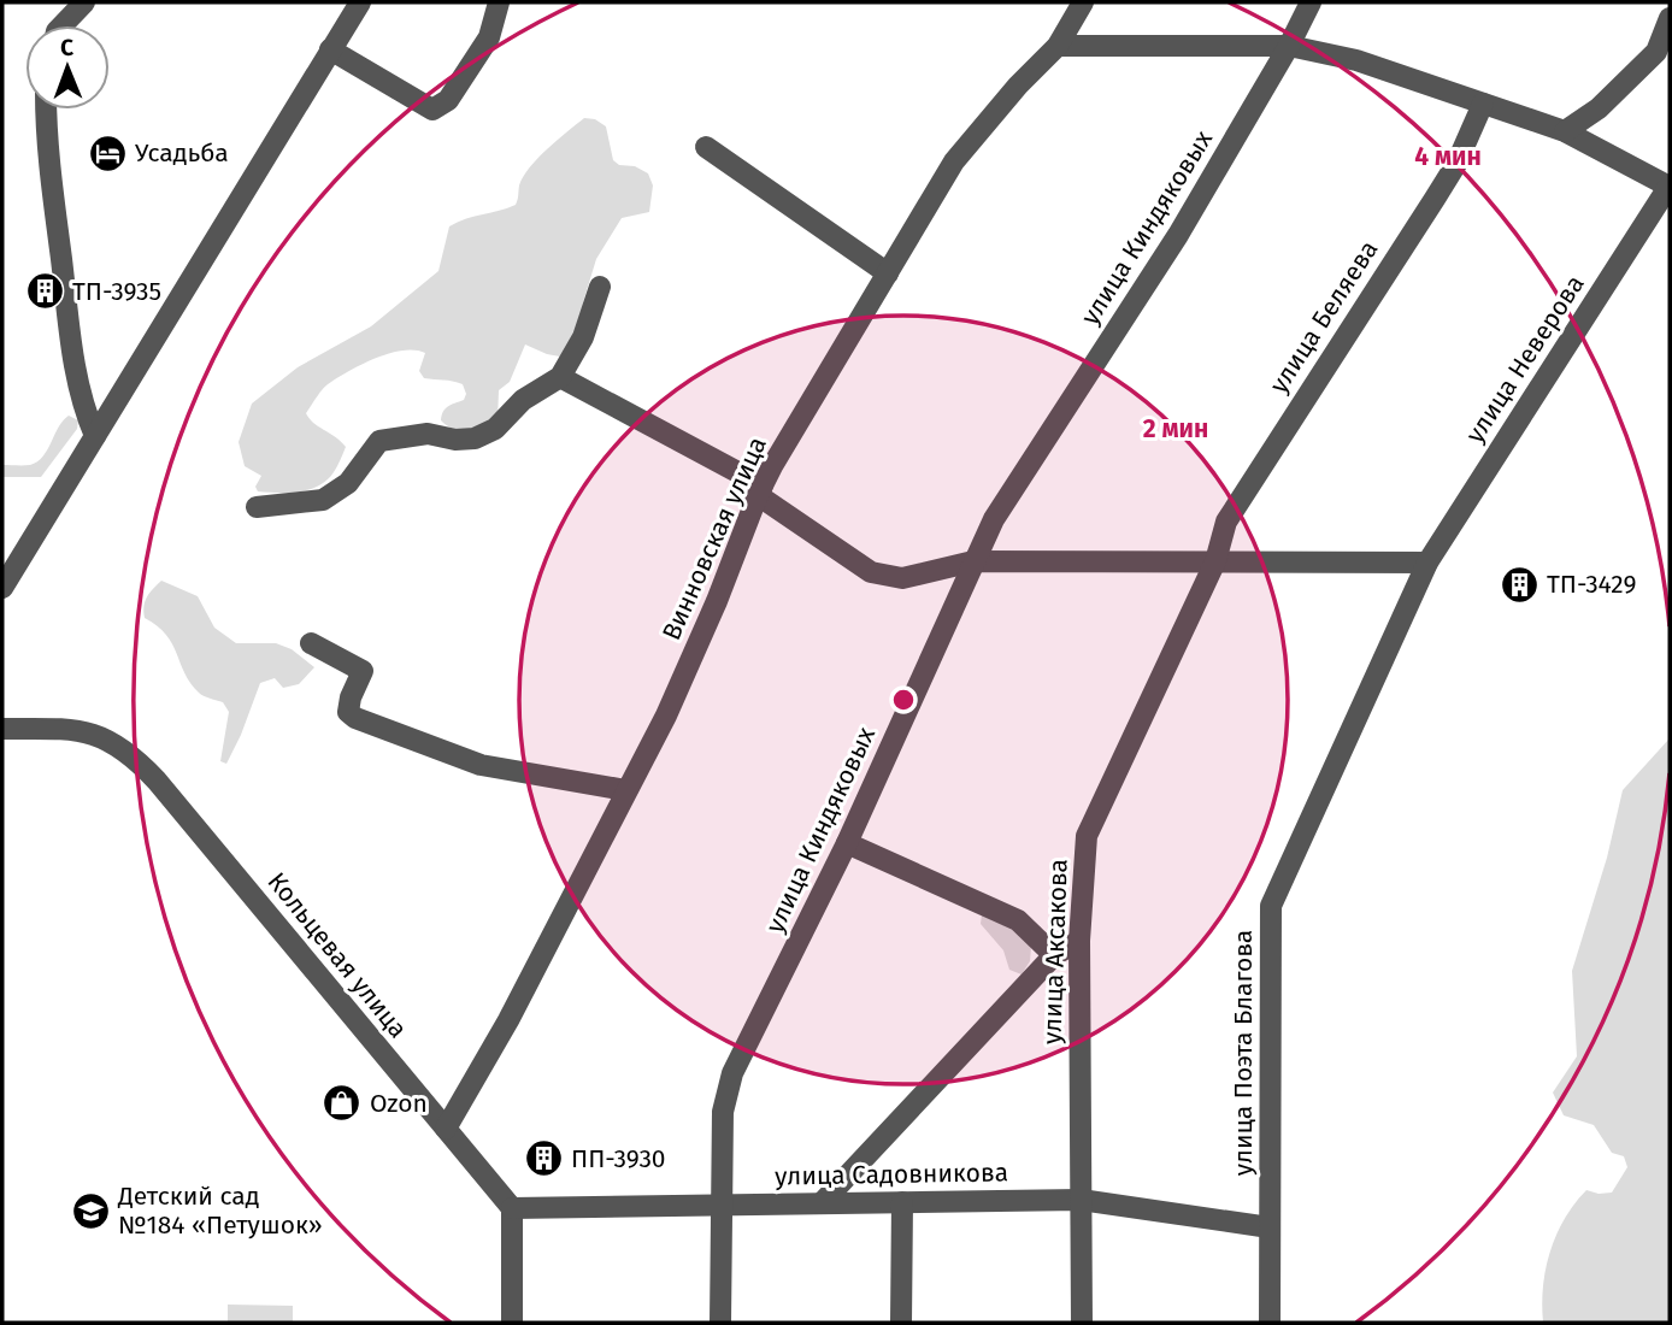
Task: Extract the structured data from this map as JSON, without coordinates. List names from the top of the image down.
{
  "streets": {
    "street": [
      "улица Киндяковых",
      "улица Беляева",
      "улица Неверова",
      "Винновская улица",
      "улица Аксакова",
      "Кольцевая улица",
      "улица Поэта Благова",
      "улица Садовникова"
    ]
  },
  "crossings": [
    ["улица Киндяковых", "улица Садовникова"],
    ["улица Беляева", "улица Аксакова"],
    ["улица Неверова", "улица Поэта Благова"],
    ["Винновская улица", "Кольцевая улица"],
    ["улица Аксакова", "улица Садовникова"],
    ["Кольцевая улица", "улица Садовникова"],
    ["улица Поэта Благова", "улица Садовникова"]
  ],
  "places": {
    "hotel": ["Усадьба"],
    "building": ["ТП-3935", "ТП-3429", "ПП-3930"],
    "shop": ["Ozon"],
    "school or university": ["Детский сад №184 «Петушок»"]
  },
  "north": "top",
  "rings": ["4 мин", "2 мин"]
}
